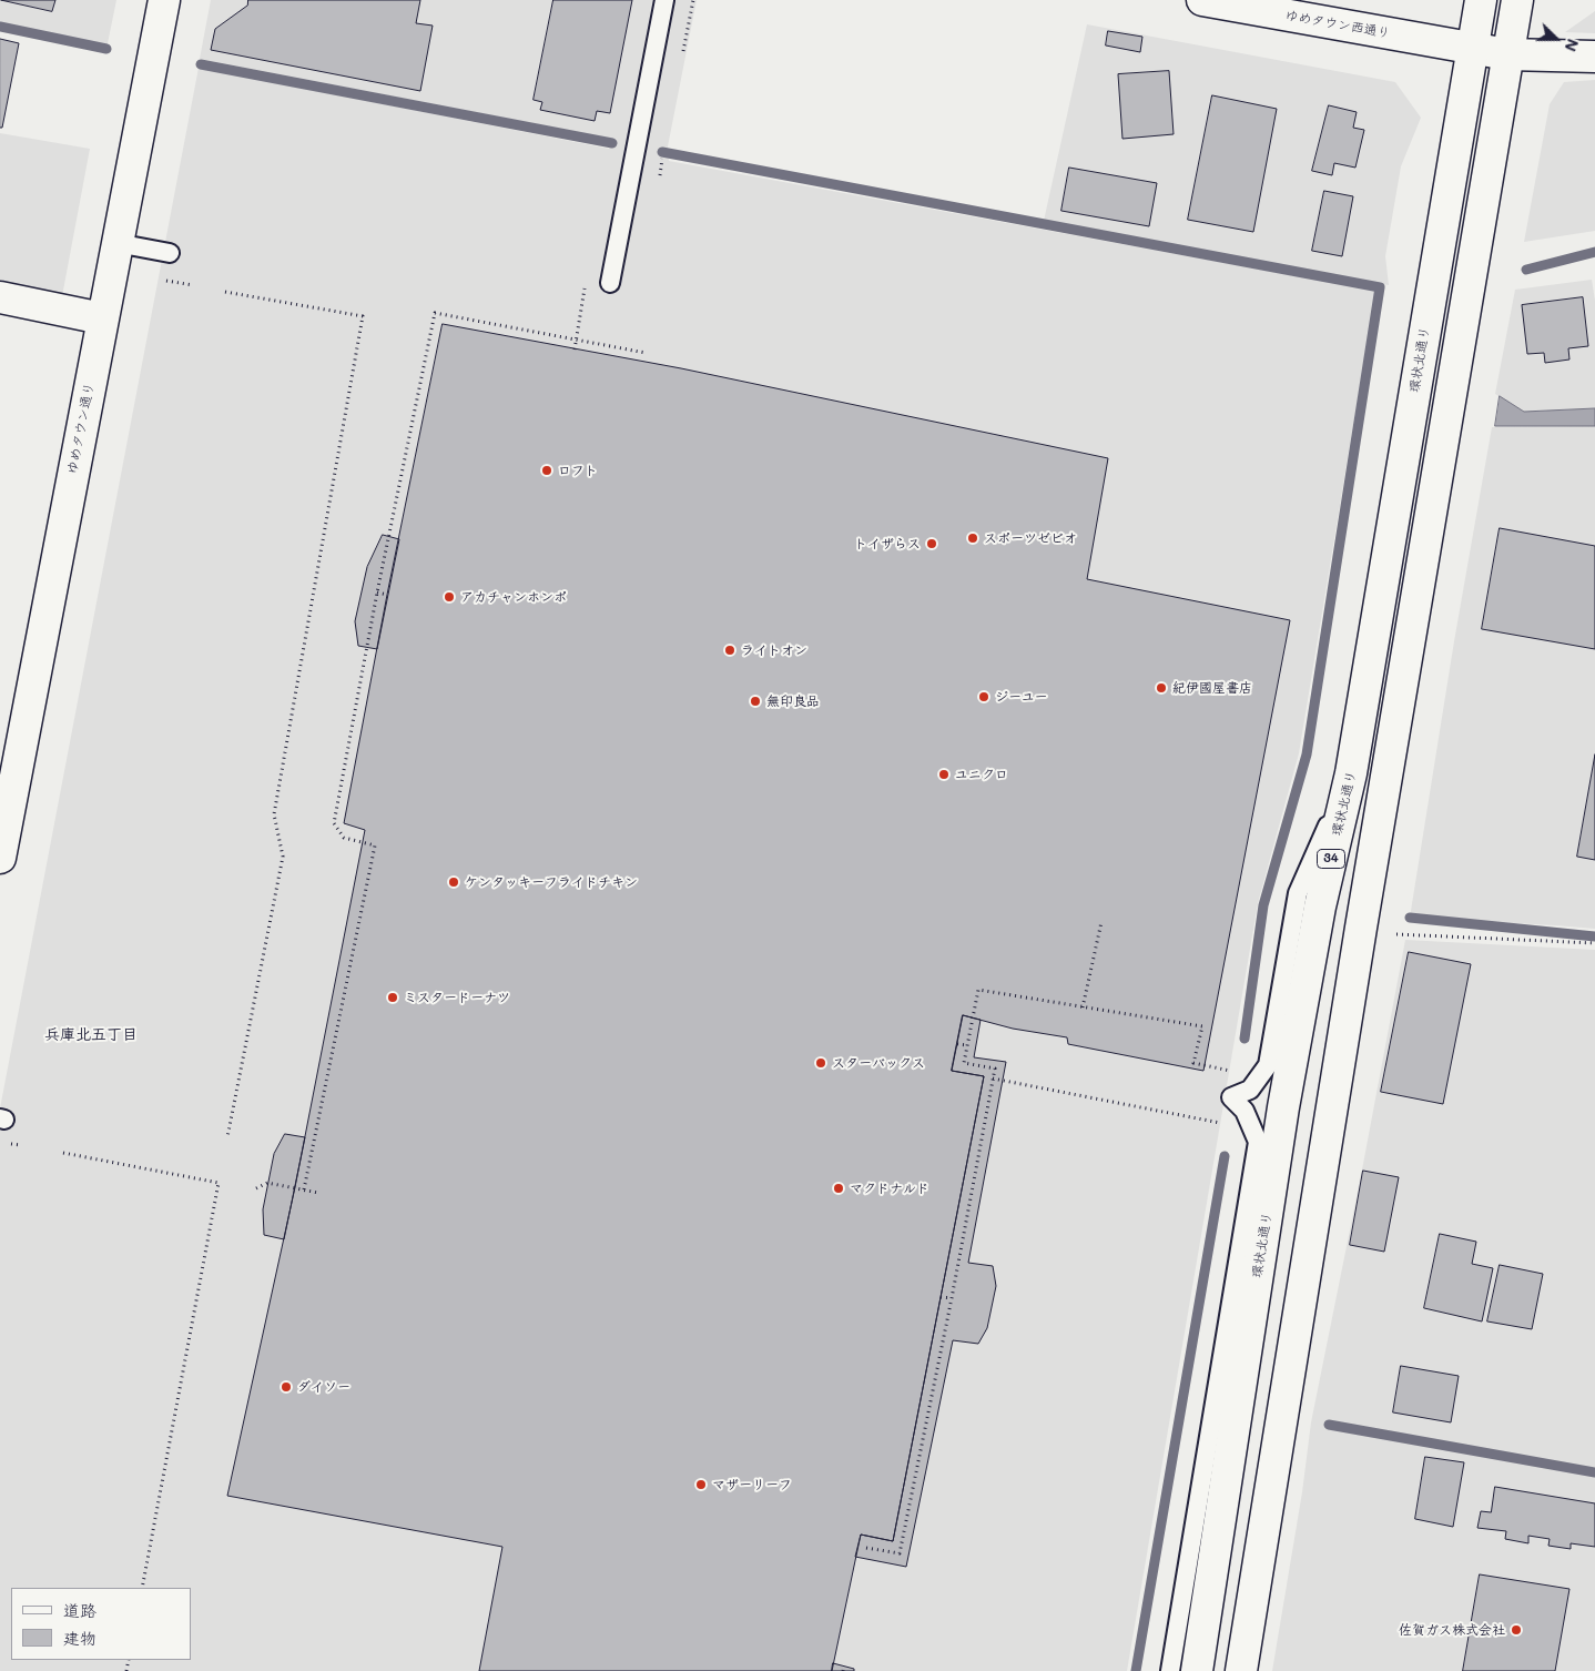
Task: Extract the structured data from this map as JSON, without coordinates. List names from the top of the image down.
{
  "streets": {
    "main road": [
      "ゆめタウン西通り",
      "環状北通り",
      "ゆめタウン通り",
      "34"
    ]
  },
  "crossings": [
    ["ゆめタウン西通り", "環状北通り"]
  ],
  "districts": ["兵庫北五丁目"],
  "places": [
    "ロフト",
    "スポーツゼビオ",
    "トイザらス",
    "アカチャンホンポ",
    "ライトオン",
    "紀伊國屋書店",
    "ジーユー",
    "無印良品",
    "ユニクロ",
    "ケンタッキーフライドチキン",
    "ミスタードーナツ",
    "スターバックス",
    "マクドナルド",
    "ダイソー",
    "マザーリーフ",
    "佐賀ガス株式会社"
  ],
  "legend": ["道路", "建物"],
  "north": "right"
}
